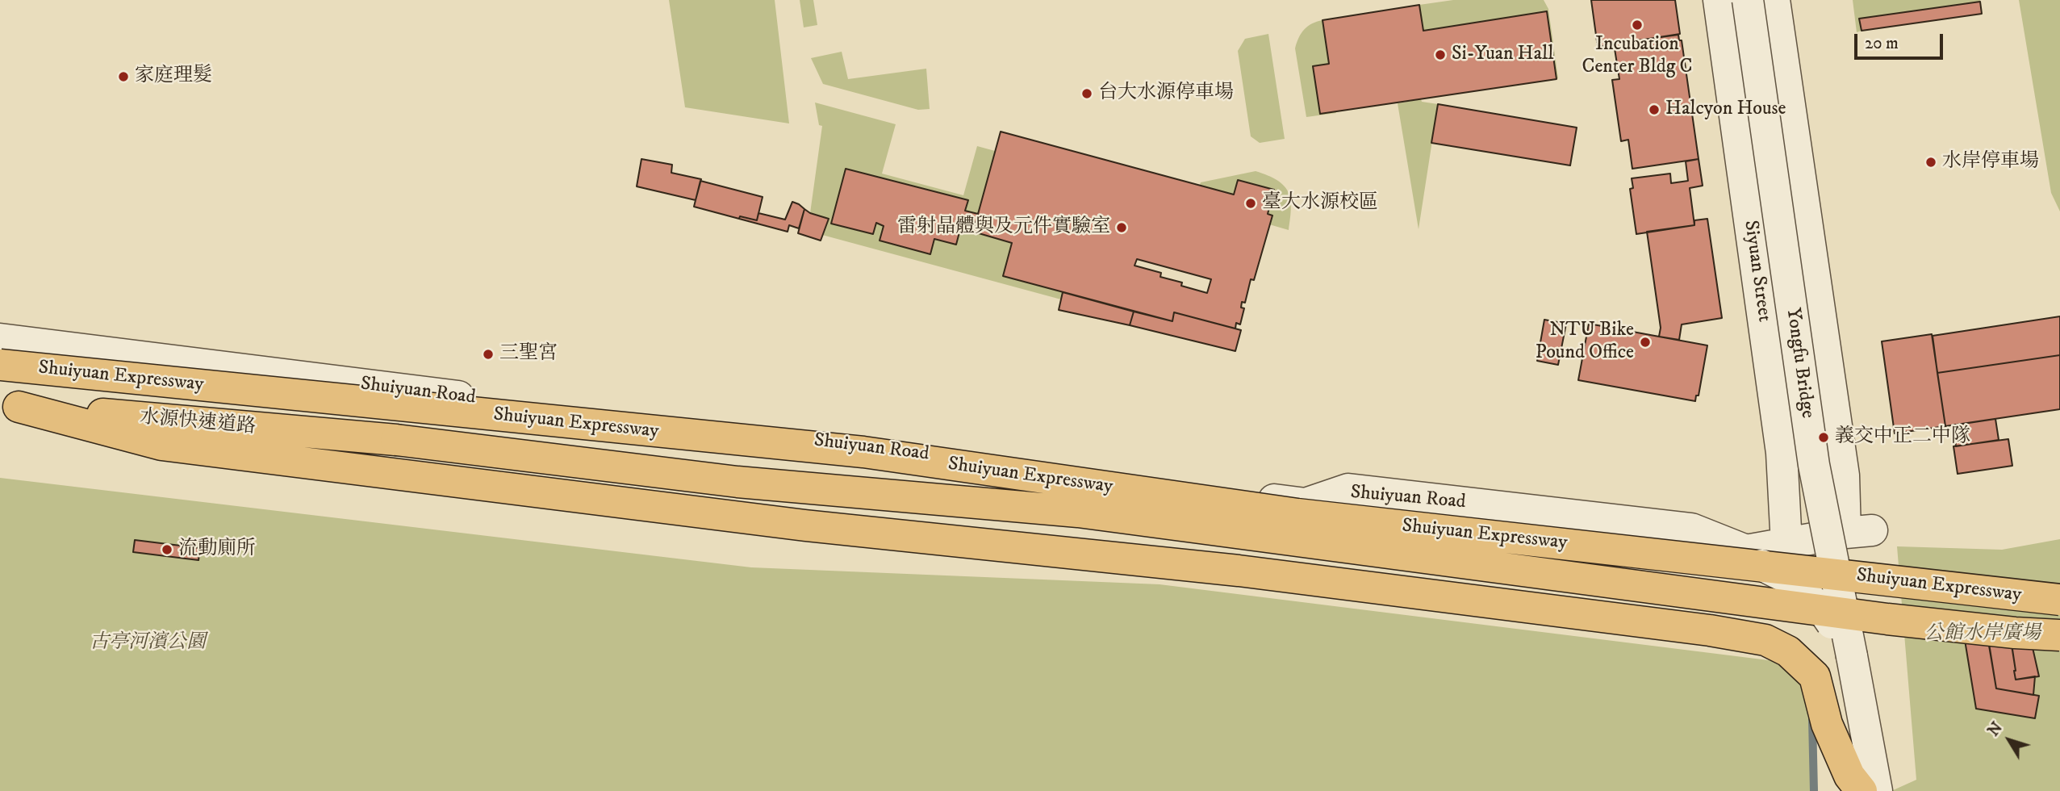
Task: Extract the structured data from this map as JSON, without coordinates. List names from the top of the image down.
{
  "streets": {
    "highway": ["Shuiyuan Expressway", "水源快速道路"],
    "street": ["Siyuan Street", "Yongfu Bridge", "Shuiyuan Road"]
  },
  "crossings": [
    ["Siyuan Street", "Shuiyuan Road"]
  ],
  "parks": ["公館水岸廣場", "古亭河濱公園"],
  "places": [
    "Incubation Center Bldg C",
    "Si-Yuan Hall",
    "家庭理髮",
    "台大水源停車場",
    "Halcyon House",
    "水岸停車場",
    "臺大水源校區",
    "雷射晶體與及元件實驗室",
    "NTU Bike Pound Office",
    "三聖宮",
    "義交中正二中隊",
    "流動廁所"
  ],
  "scale_bar": "20 m",
  "north": "top left"
}
